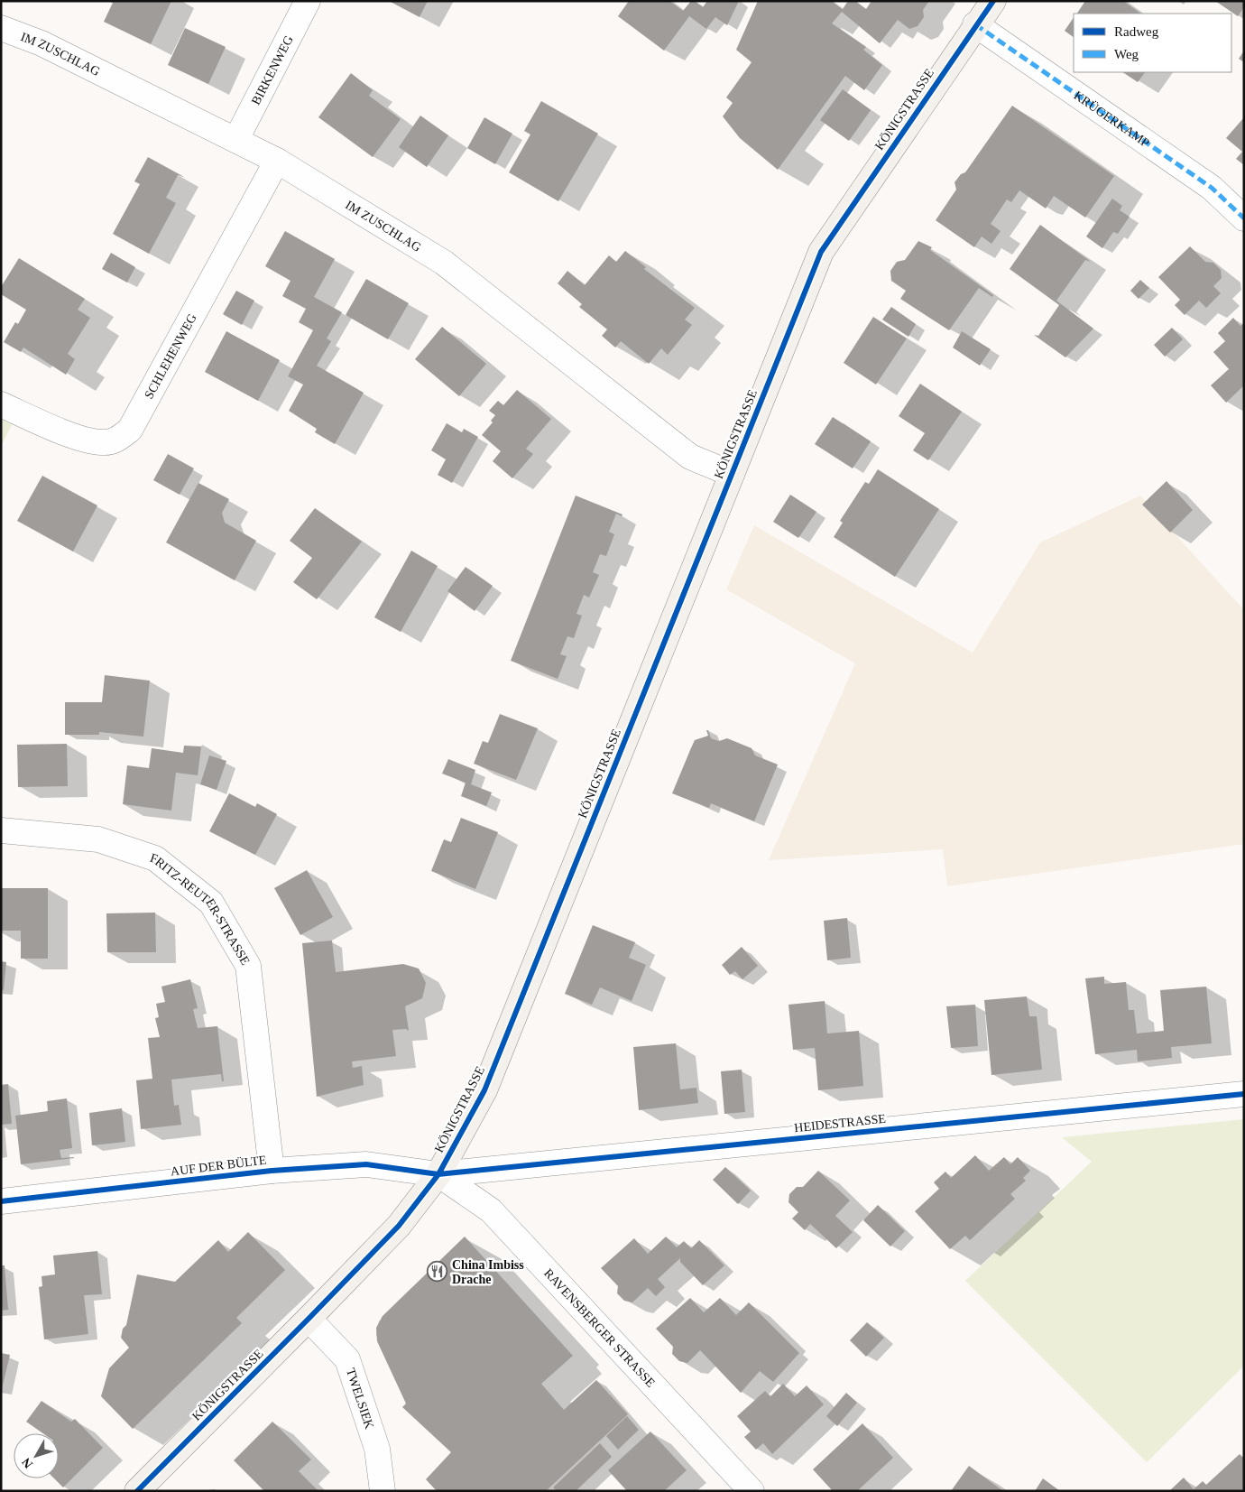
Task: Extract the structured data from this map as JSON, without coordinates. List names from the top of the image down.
{
  "streets": {
    "main road": ["KÖNIGSTRASSE"],
    "street": [
      "IM ZUSCHLAG",
      "BIRKENWEG",
      "KRÜGERKAMP",
      "SCHLEHENWEG",
      "FRITZ-REUTER-STRASSE",
      "HEIDESTRASSE",
      "AUF DER BÜLTE",
      "RAVENSBERGER STRASSE",
      "TWELSIEK"
    ]
  },
  "crossings": [
    ["IM ZUSCHLAG", "BIRKENWEG"],
    ["IM ZUSCHLAG", "KÖNIGSTRASSE"],
    ["IM ZUSCHLAG", "SCHLEHENWEG"],
    ["KÖNIGSTRASSE", "KRÜGERKAMP"],
    ["KÖNIGSTRASSE", "HEIDESTRASSE"],
    ["KÖNIGSTRASSE", "AUF DER BÜLTE"],
    ["KÖNIGSTRASSE", "RAVENSBERGER STRASSE"],
    ["KÖNIGSTRASSE", "TWELSIEK"],
    ["FRITZ-REUTER-STRASSE", "AUF DER BÜLTE"],
    ["HEIDESTRASSE", "AUF DER BÜLTE"],
    ["HEIDESTRASSE", "RAVENSBERGER STRASSE"],
    ["AUF DER BÜLTE", "RAVENSBERGER STRASSE"]
  ],
  "places": {
    "restaurant": ["China Imbiss Drache"]
  },
  "legend": ["Radweg", "Weg"],
  "north": "bottom left"
}
